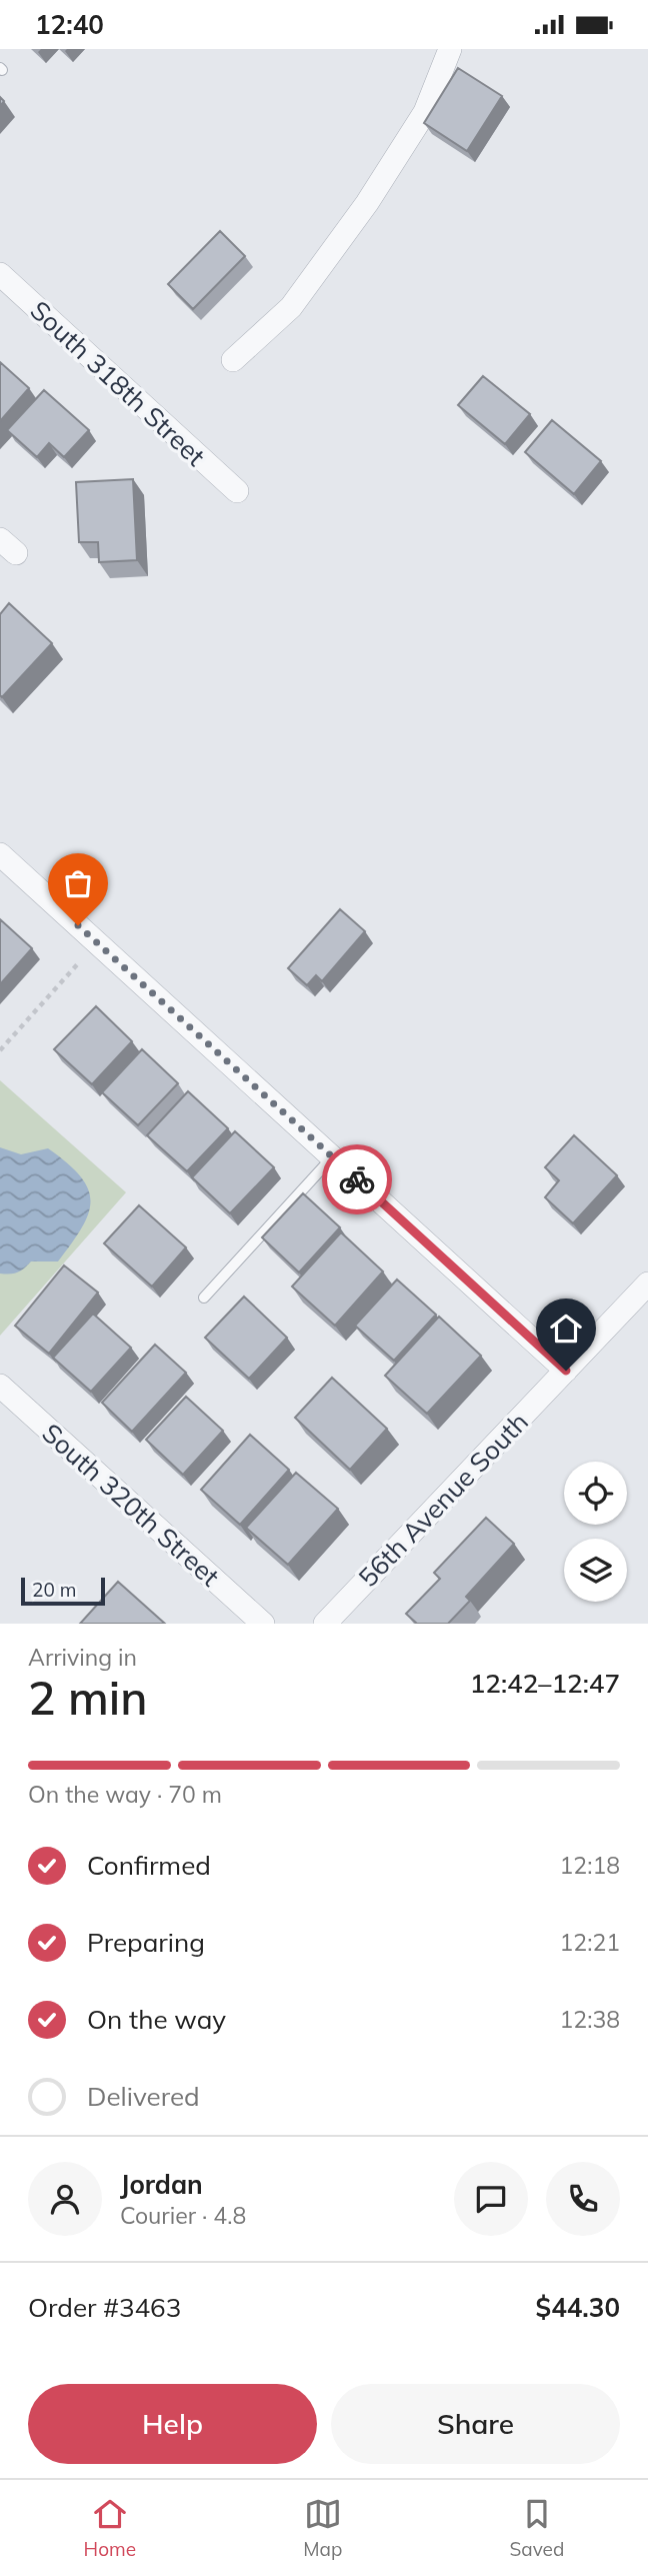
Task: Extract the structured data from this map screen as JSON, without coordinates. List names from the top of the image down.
{
  "streets": {
    "street": ["South 318th Street", "56th Avenue South", "South 320th Street"]
  },
  "scale_bar": "20 m",
  "page": {
    "status": "12:40",
    "scale": "20 m",
    "heading": ["2 min", "Arriving in", "12:42–12:47"],
    "panel": [
      "Jordan",
      "Courier · 4.8",
      "Order #3463",
      "$44.30"
    ],
    "bar": "On the way · 70 m",
    "list": [
      ["Confirmed", "12:18"],
      ["Preparing", "12:21"],
      ["On the way", "12:38"],
      "Delivered"
    ],
    "buttons": ["Help", "Share"],
    "tabs": ["Home", "Map", "Saved"]
  }
}
